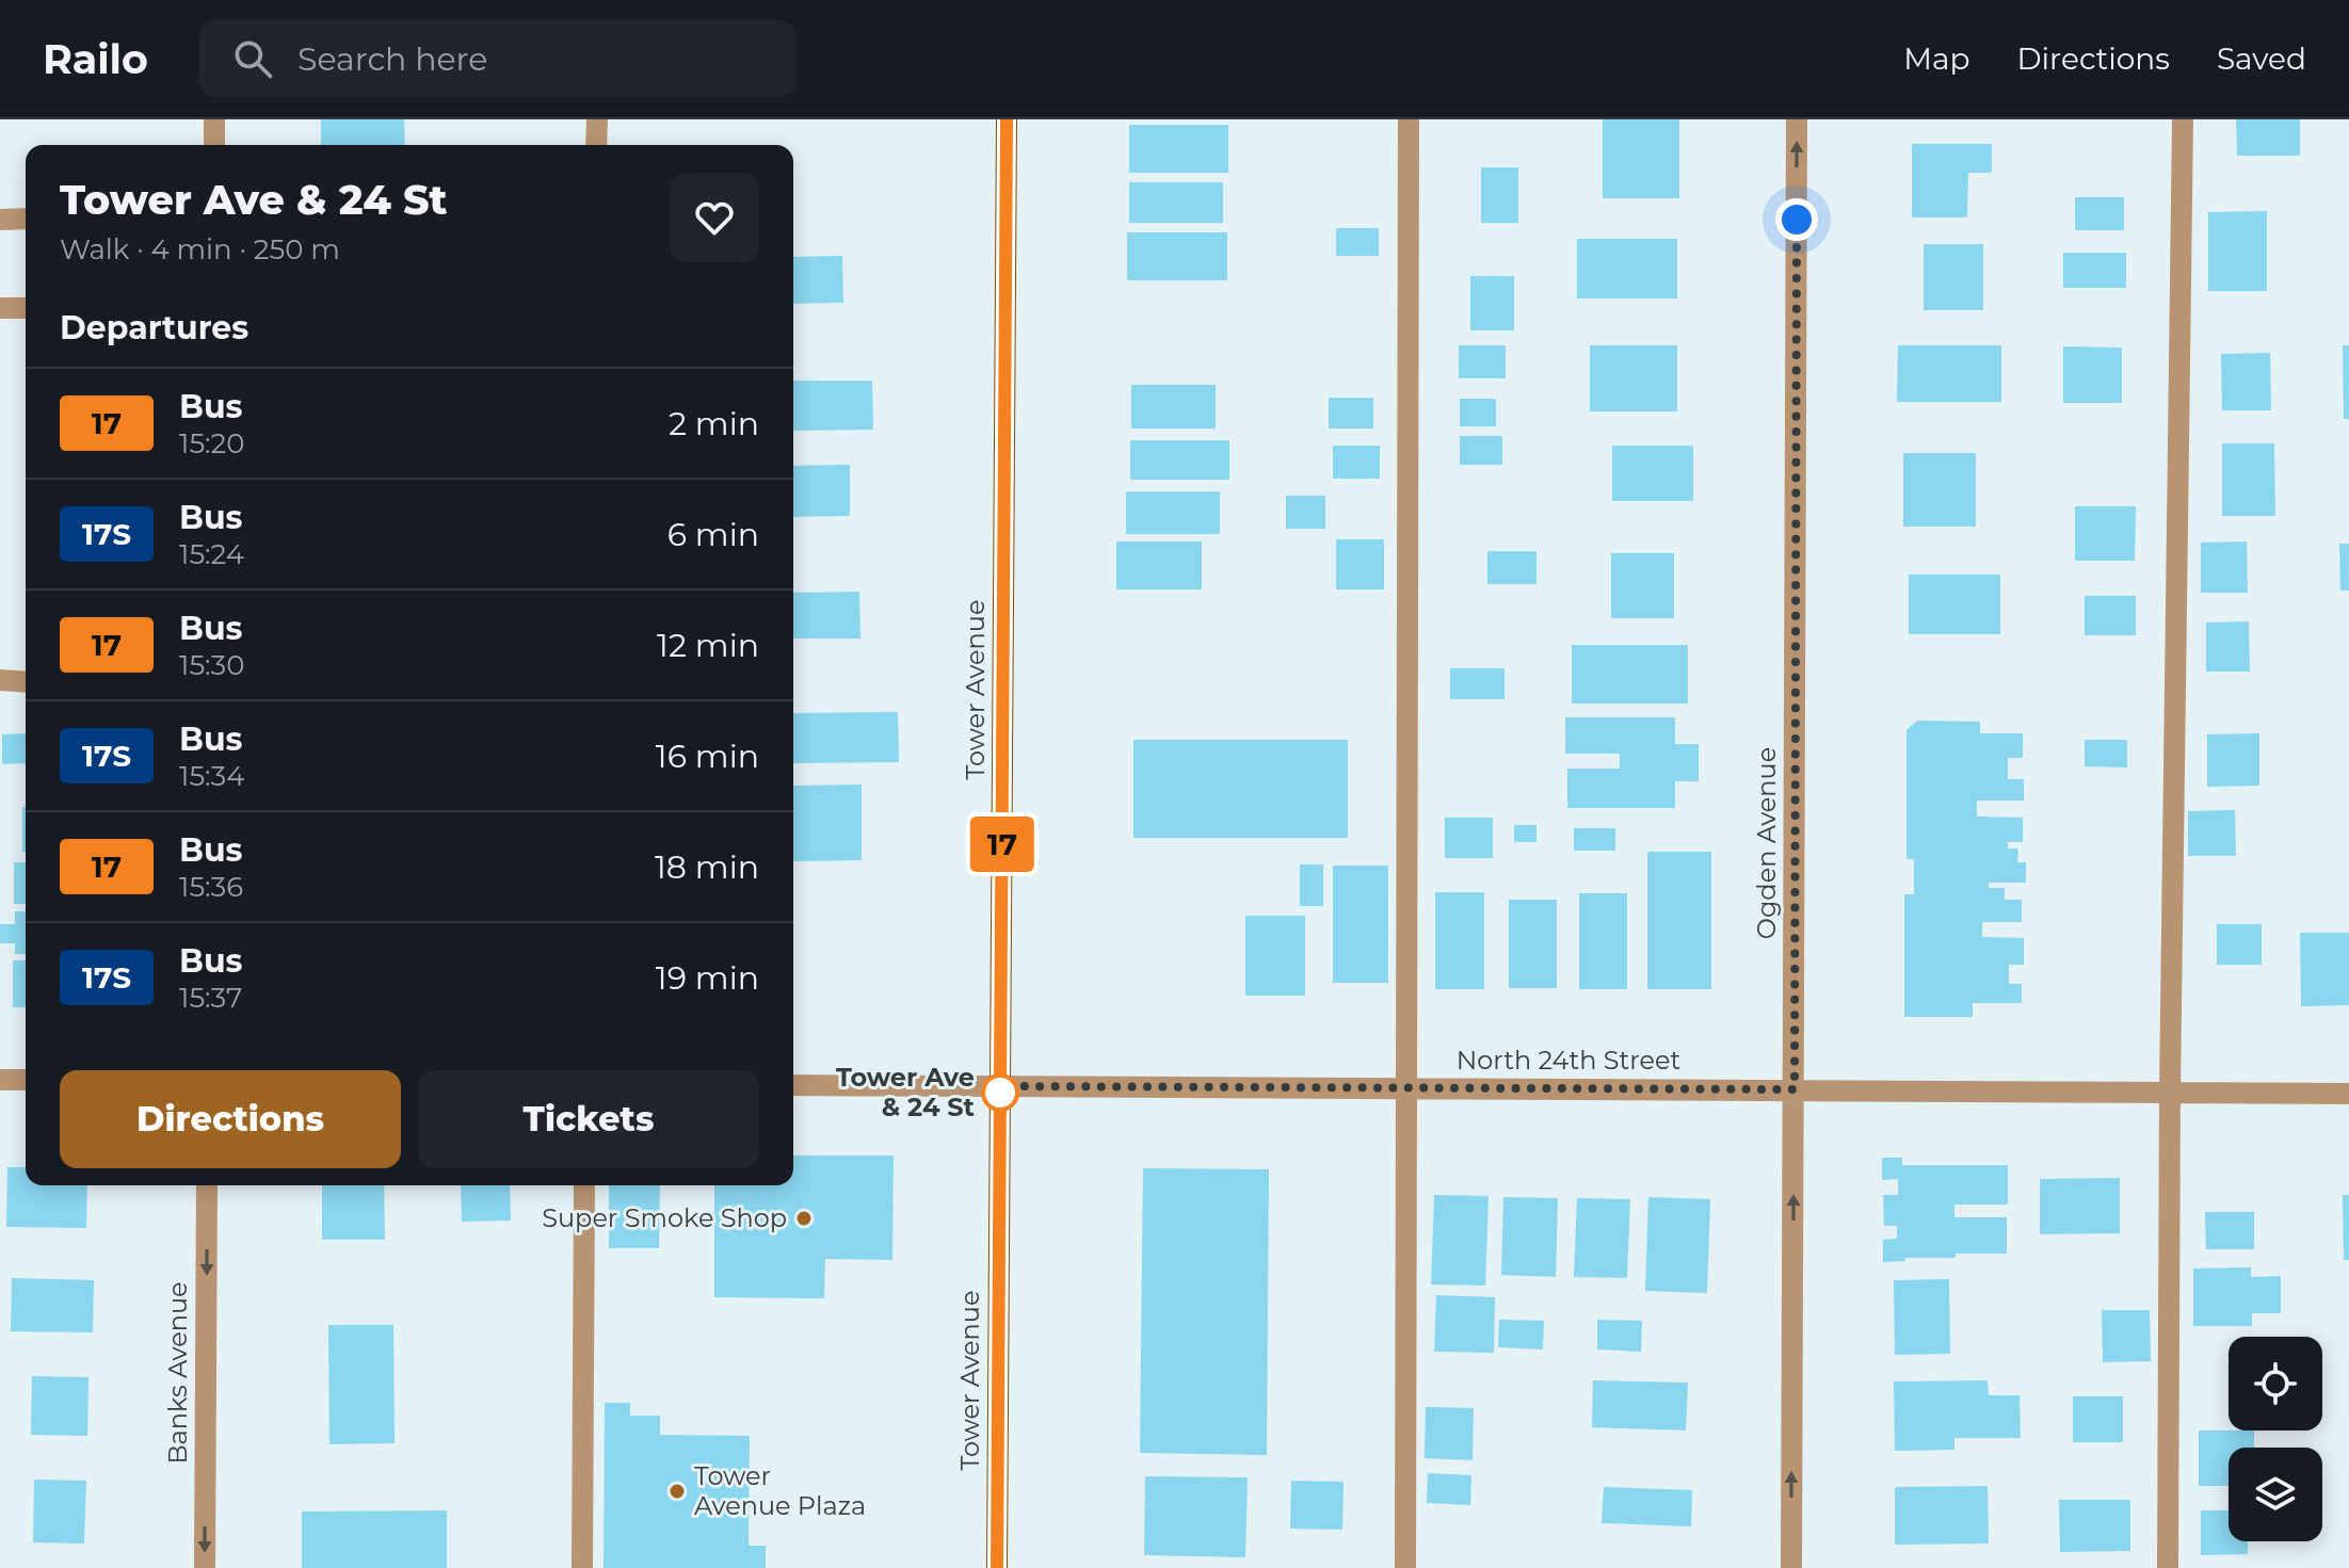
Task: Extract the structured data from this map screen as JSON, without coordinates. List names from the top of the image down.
{
  "streets": {
    "main road": ["Tower Avenue"],
    "street": ["Ogden Avenue", "North 24th Street", "Banks Avenue"]
  },
  "crossings": [
    ["Tower Avenue", "North 24th Street"],
    ["Ogden Avenue", "North 24th Street"]
  ],
  "one_way": ["Ogden Avenue", "Banks Avenue"],
  "places": ["Tower Ave & 24 St", "Super Smoke Shop", "Tower Avenue Plaza"],
  "lines": ["bus line 17"],
  "page": {
    "header": "Railo",
    "search": "Search here",
    "nav": ["Map", "Directions", "Saved"],
    "on_map": "17",
    "heading": [
      ["Tower Ave & 24 St", "Walk · 4 min · 250 m"],
      "Departures"
    ],
    "list": [
      {
        "mark": "17",
        "name": "Bus",
        "note": "15:20",
        "value": "2 min"
      },
      {
        "mark": "17S",
        "name": "Bus",
        "note": "15:24",
        "value": "6 min"
      },
      {
        "mark": "17",
        "name": "Bus",
        "note": "15:30",
        "value": "12 min"
      },
      {
        "mark": "17S",
        "name": "Bus",
        "note": "15:34",
        "value": "16 min"
      },
      {
        "mark": "17",
        "name": "Bus",
        "note": "15:36",
        "value": "18 min"
      },
      {
        "mark": "17S",
        "name": "Bus",
        "note": "15:37",
        "value": "19 min"
      }
    ],
    "buttons": ["Directions", "Tickets"]
  }
}
